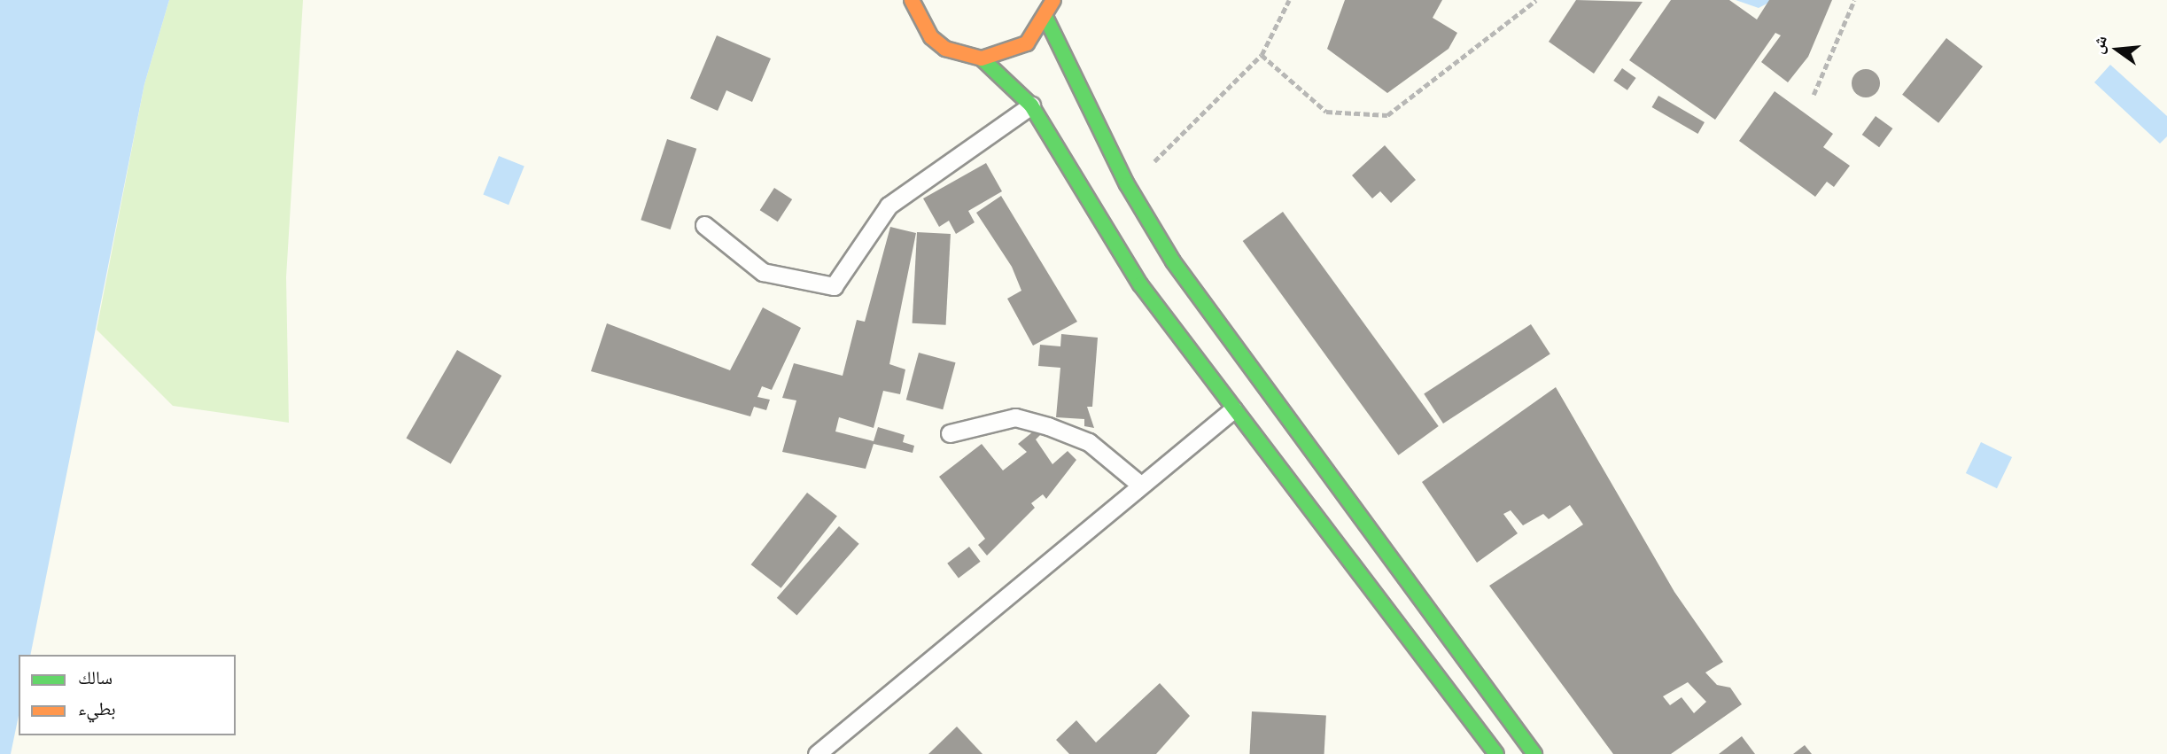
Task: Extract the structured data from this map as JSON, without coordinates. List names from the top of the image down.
{
  "legend": ["سالك", "بطيء"],
  "north": "left"
}
